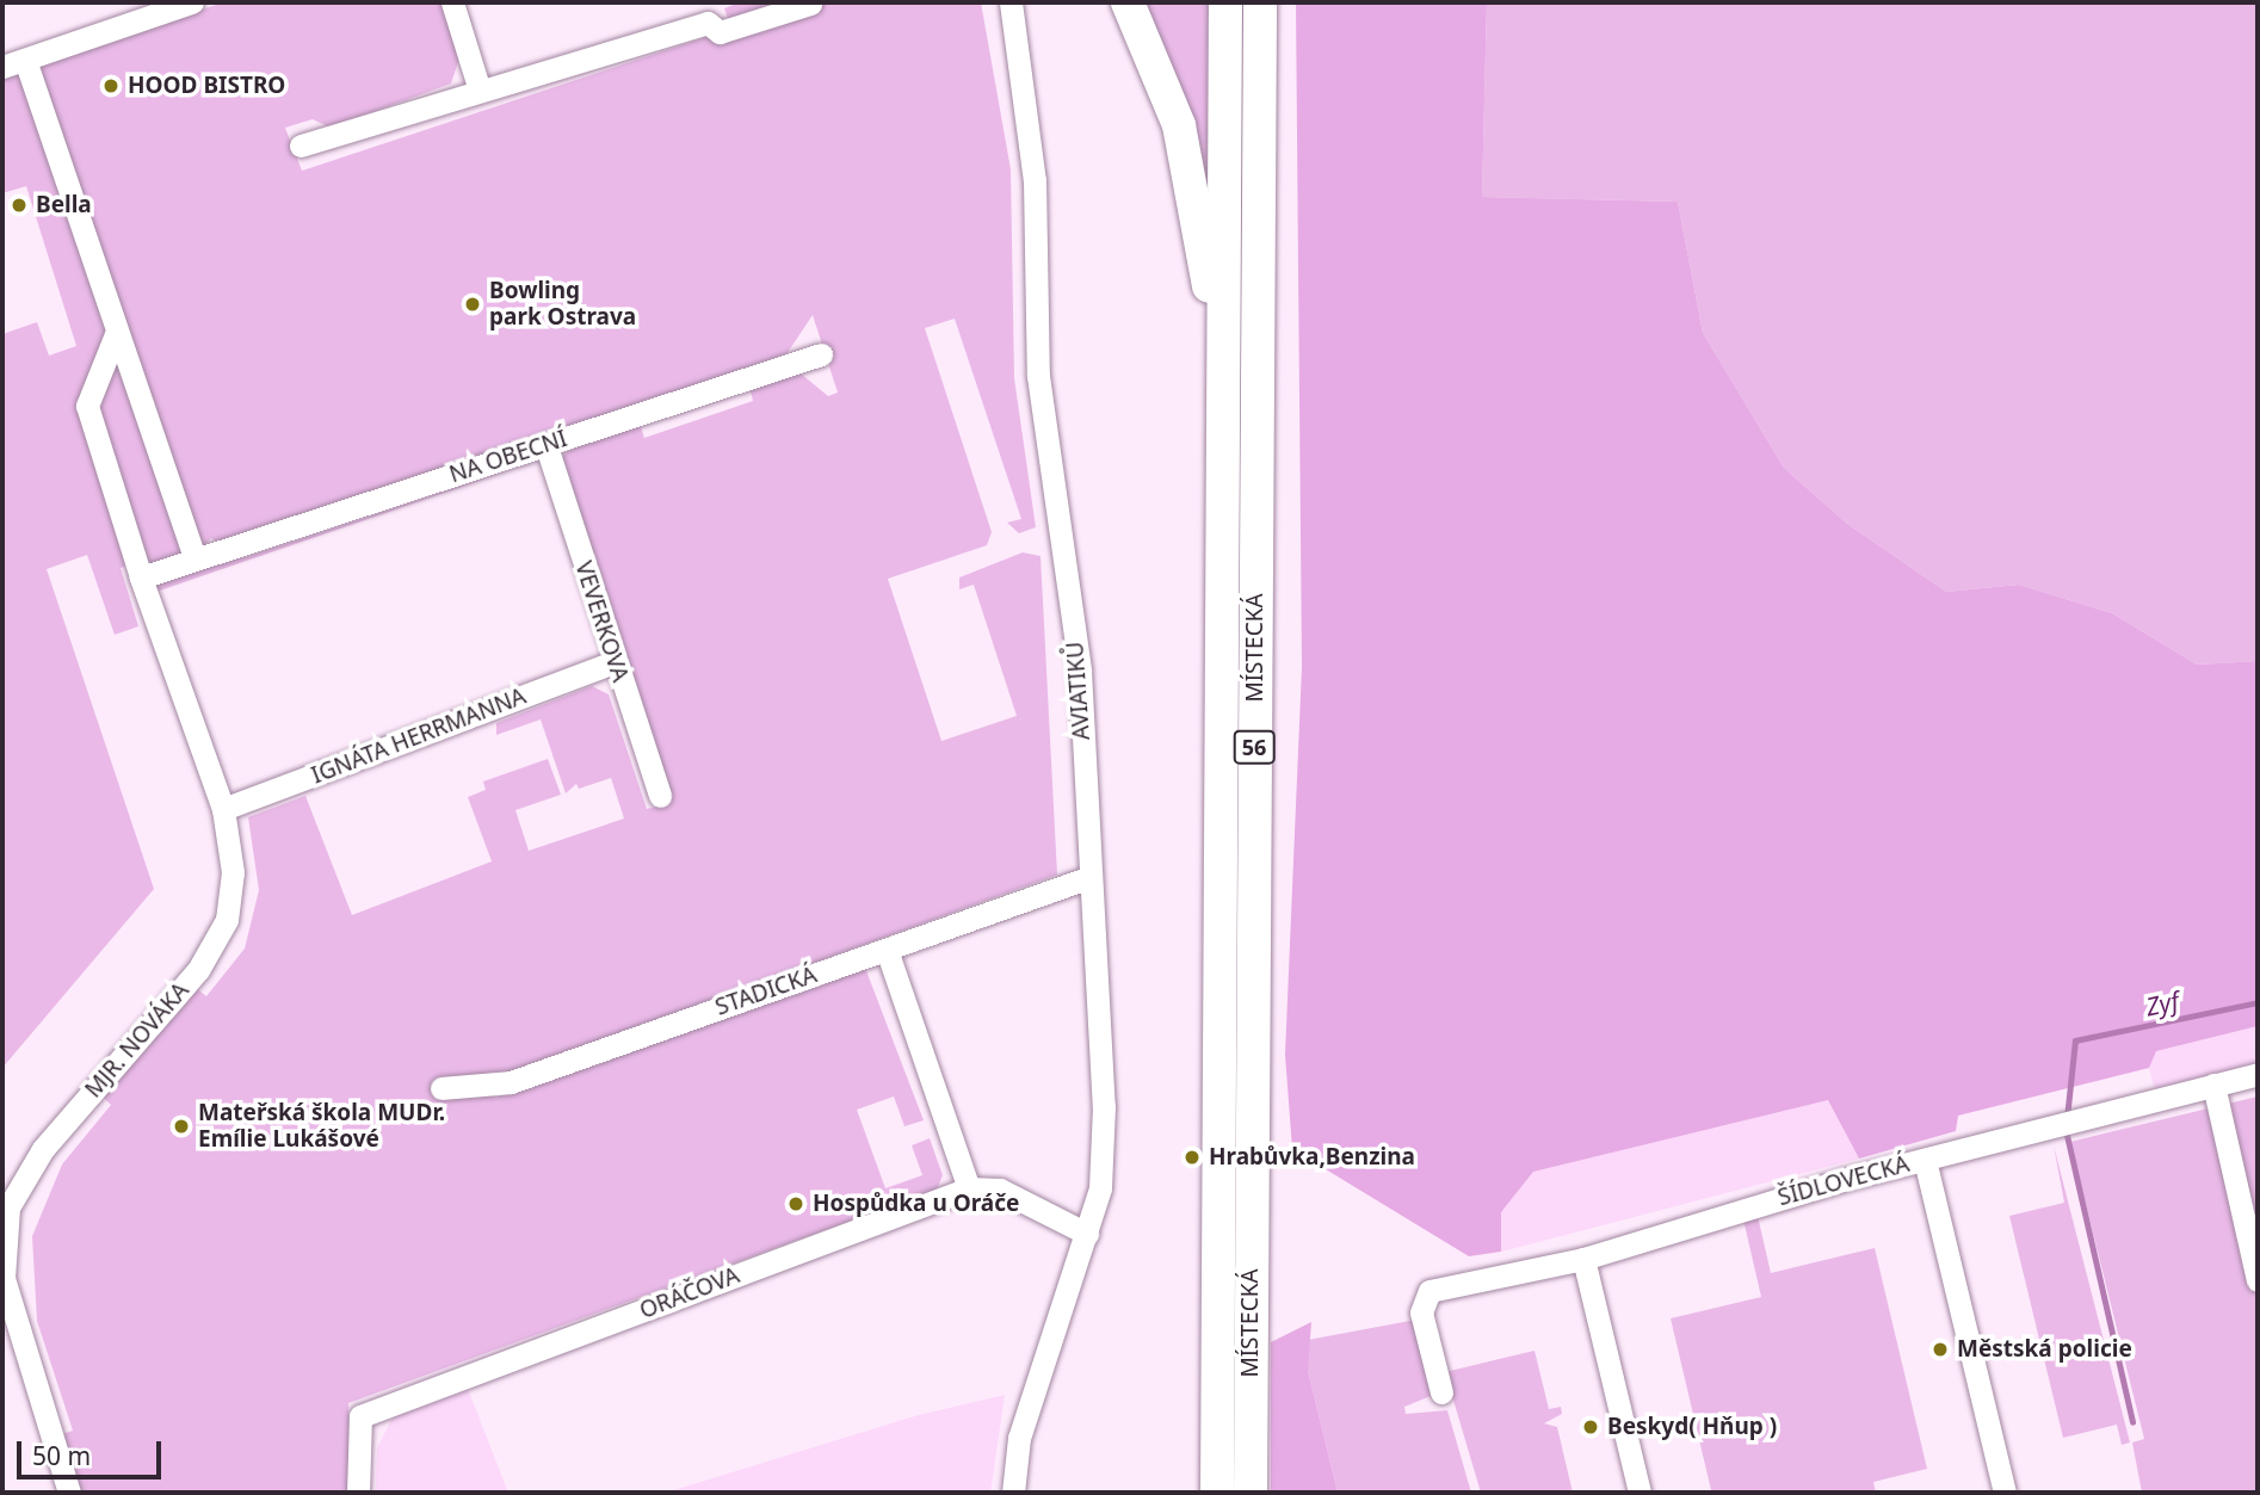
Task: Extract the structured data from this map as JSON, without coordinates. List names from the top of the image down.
{
  "streets": {
    "highway": ["MÍSTECKÁ", "56"],
    "street": [
      "NA OBECNÍ",
      "VEVERKOVA",
      "AVIATIKŮ",
      "IGNÁTA HERRMANNA",
      "STADICKÁ",
      "MJR. NOVÁKA",
      "ŠÍDLOVECKÁ",
      "ORÁČOVA"
    ]
  },
  "crossings": [
    ["NA OBECNÍ", "VEVERKOVA"],
    ["VEVERKOVA", "IGNÁTA HERRMANNA"],
    ["MÍSTECKÁ", "56"],
    ["AVIATIKŮ", "STADICKÁ"],
    ["AVIATIKŮ", "ORÁČOVA"],
    ["IGNÁTA HERRMANNA", "MJR. NOVÁKA"]
  ],
  "water": ["Zyf"],
  "places": [
    "HOOD BISTRO",
    "Bella",
    "Bowling park Ostrava",
    "Mateřská škola MUDr. Emílie Lukášové",
    "Hrabůvka,Benzina",
    "Hospůdka u Oráče",
    "Městská policie",
    "Beskyd( Hňup )"
  ],
  "scale_bar": "50 m"
}
